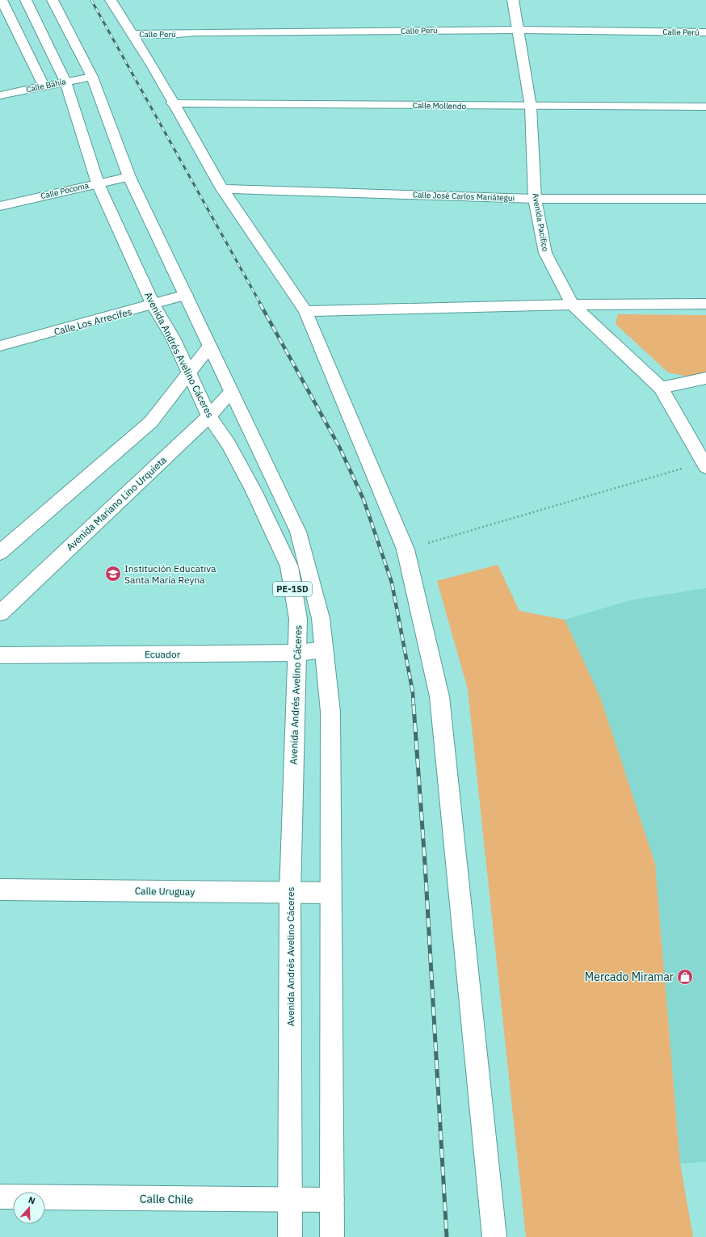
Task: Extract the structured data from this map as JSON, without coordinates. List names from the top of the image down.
{
  "streets": {
    "main road": [
      "Calle Perú",
      "Calle Bahía",
      "Calle Mollendo",
      "Calle Pocoma",
      "Calle José Carlos Mariátegui",
      "Avenida Pacifico",
      "Calle Los Arrecifes",
      "Avenida Andrés Avelino Cáceres",
      "Avenida Mariano Lino Urquieta",
      "PE-1SD",
      "Ecuador",
      "Calle Uruguay",
      "Calle Chile"
    ]
  },
  "crossings": [
    ["Calle Perú", "Avenida Pacifico"],
    ["Calle Bahía", "Avenida Andrés Avelino Cáceres"],
    ["Calle Bahía", "PE-1SD"],
    ["Calle Mollendo", "Avenida Pacifico"],
    ["Calle Pocoma", "Avenida Andrés Avelino Cáceres"],
    ["Calle Pocoma", "PE-1SD"],
    ["Calle José Carlos Mariátegui", "Avenida Pacifico"],
    ["Calle Los Arrecifes", "Avenida Andrés Avelino Cáceres"],
    ["Calle Los Arrecifes", "PE-1SD"],
    ["Avenida Andrés Avelino Cáceres", "Avenida Mariano Lino Urquieta"],
    ["Avenida Andrés Avelino Cáceres", "Ecuador"],
    ["Avenida Andrés Avelino Cáceres", "Calle Uruguay"],
    ["Avenida Andrés Avelino Cáceres", "Calle Chile"],
    ["Avenida Mariano Lino Urquieta", "PE-1SD"],
    ["PE-1SD", "Ecuador"],
    ["PE-1SD", "Calle Uruguay"],
    ["PE-1SD", "Calle Chile"]
  ],
  "places": {
    "school or university": ["Institución Educativa Santa María Reyna"],
    "shop": ["Mercado Miramar"]
  },
  "north": "top"
}
